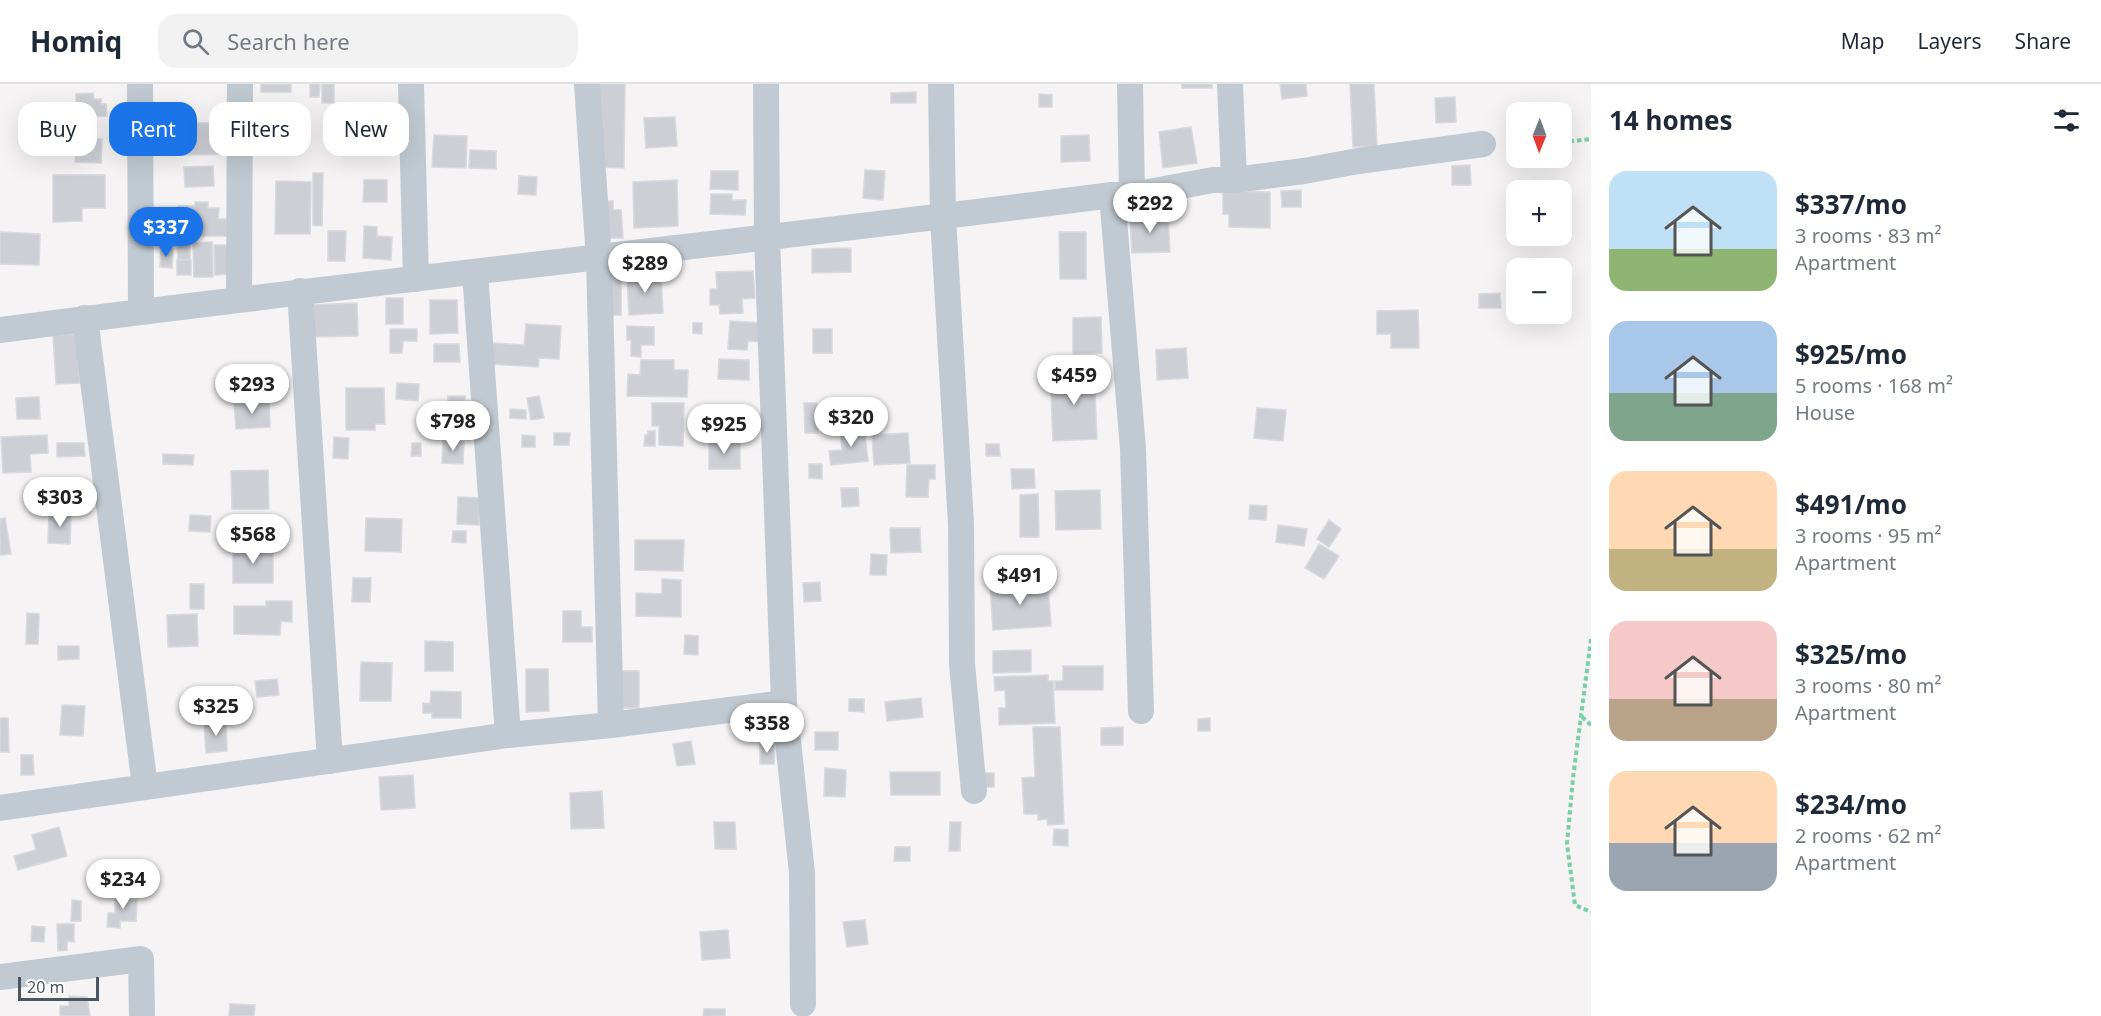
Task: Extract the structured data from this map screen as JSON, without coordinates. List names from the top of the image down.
{
  "scale_bar": "20 m",
  "north": "bottom",
  "page": {
    "header": "Homiq",
    "search": "Search here",
    "nav": ["Map", "Layers", "Share"],
    "heading": "14 homes",
    "map_buttons": ["+", "−"],
    "chip": [
      "Buy",
      "Rent",
      "Filters",
      "New"
    ],
    "list": [
      {
        "name": "$337/mo",
        "note": "3 rooms · 83 m² · Apartment"
      },
      {
        "name": "$925/mo",
        "note": "5 rooms · 168 m² · House"
      },
      {
        "name": "$491/mo",
        "note": "3 rooms · 95 m² · Apartment"
      },
      {
        "name": "$325/mo",
        "note": "3 rooms · 80 m² · Apartment"
      },
      {
        "name": "$234/mo",
        "note": "2 rooms · 62 m² · Apartment"
      }
    ],
    "price": [
      "$292",
      "$337",
      "$289",
      "$459",
      "$293",
      "$320",
      "$798",
      "$925",
      "$303",
      "$568",
      "$491",
      "$325",
      "$358",
      "$234"
    ],
    "scale": "20 m"
  }
}
